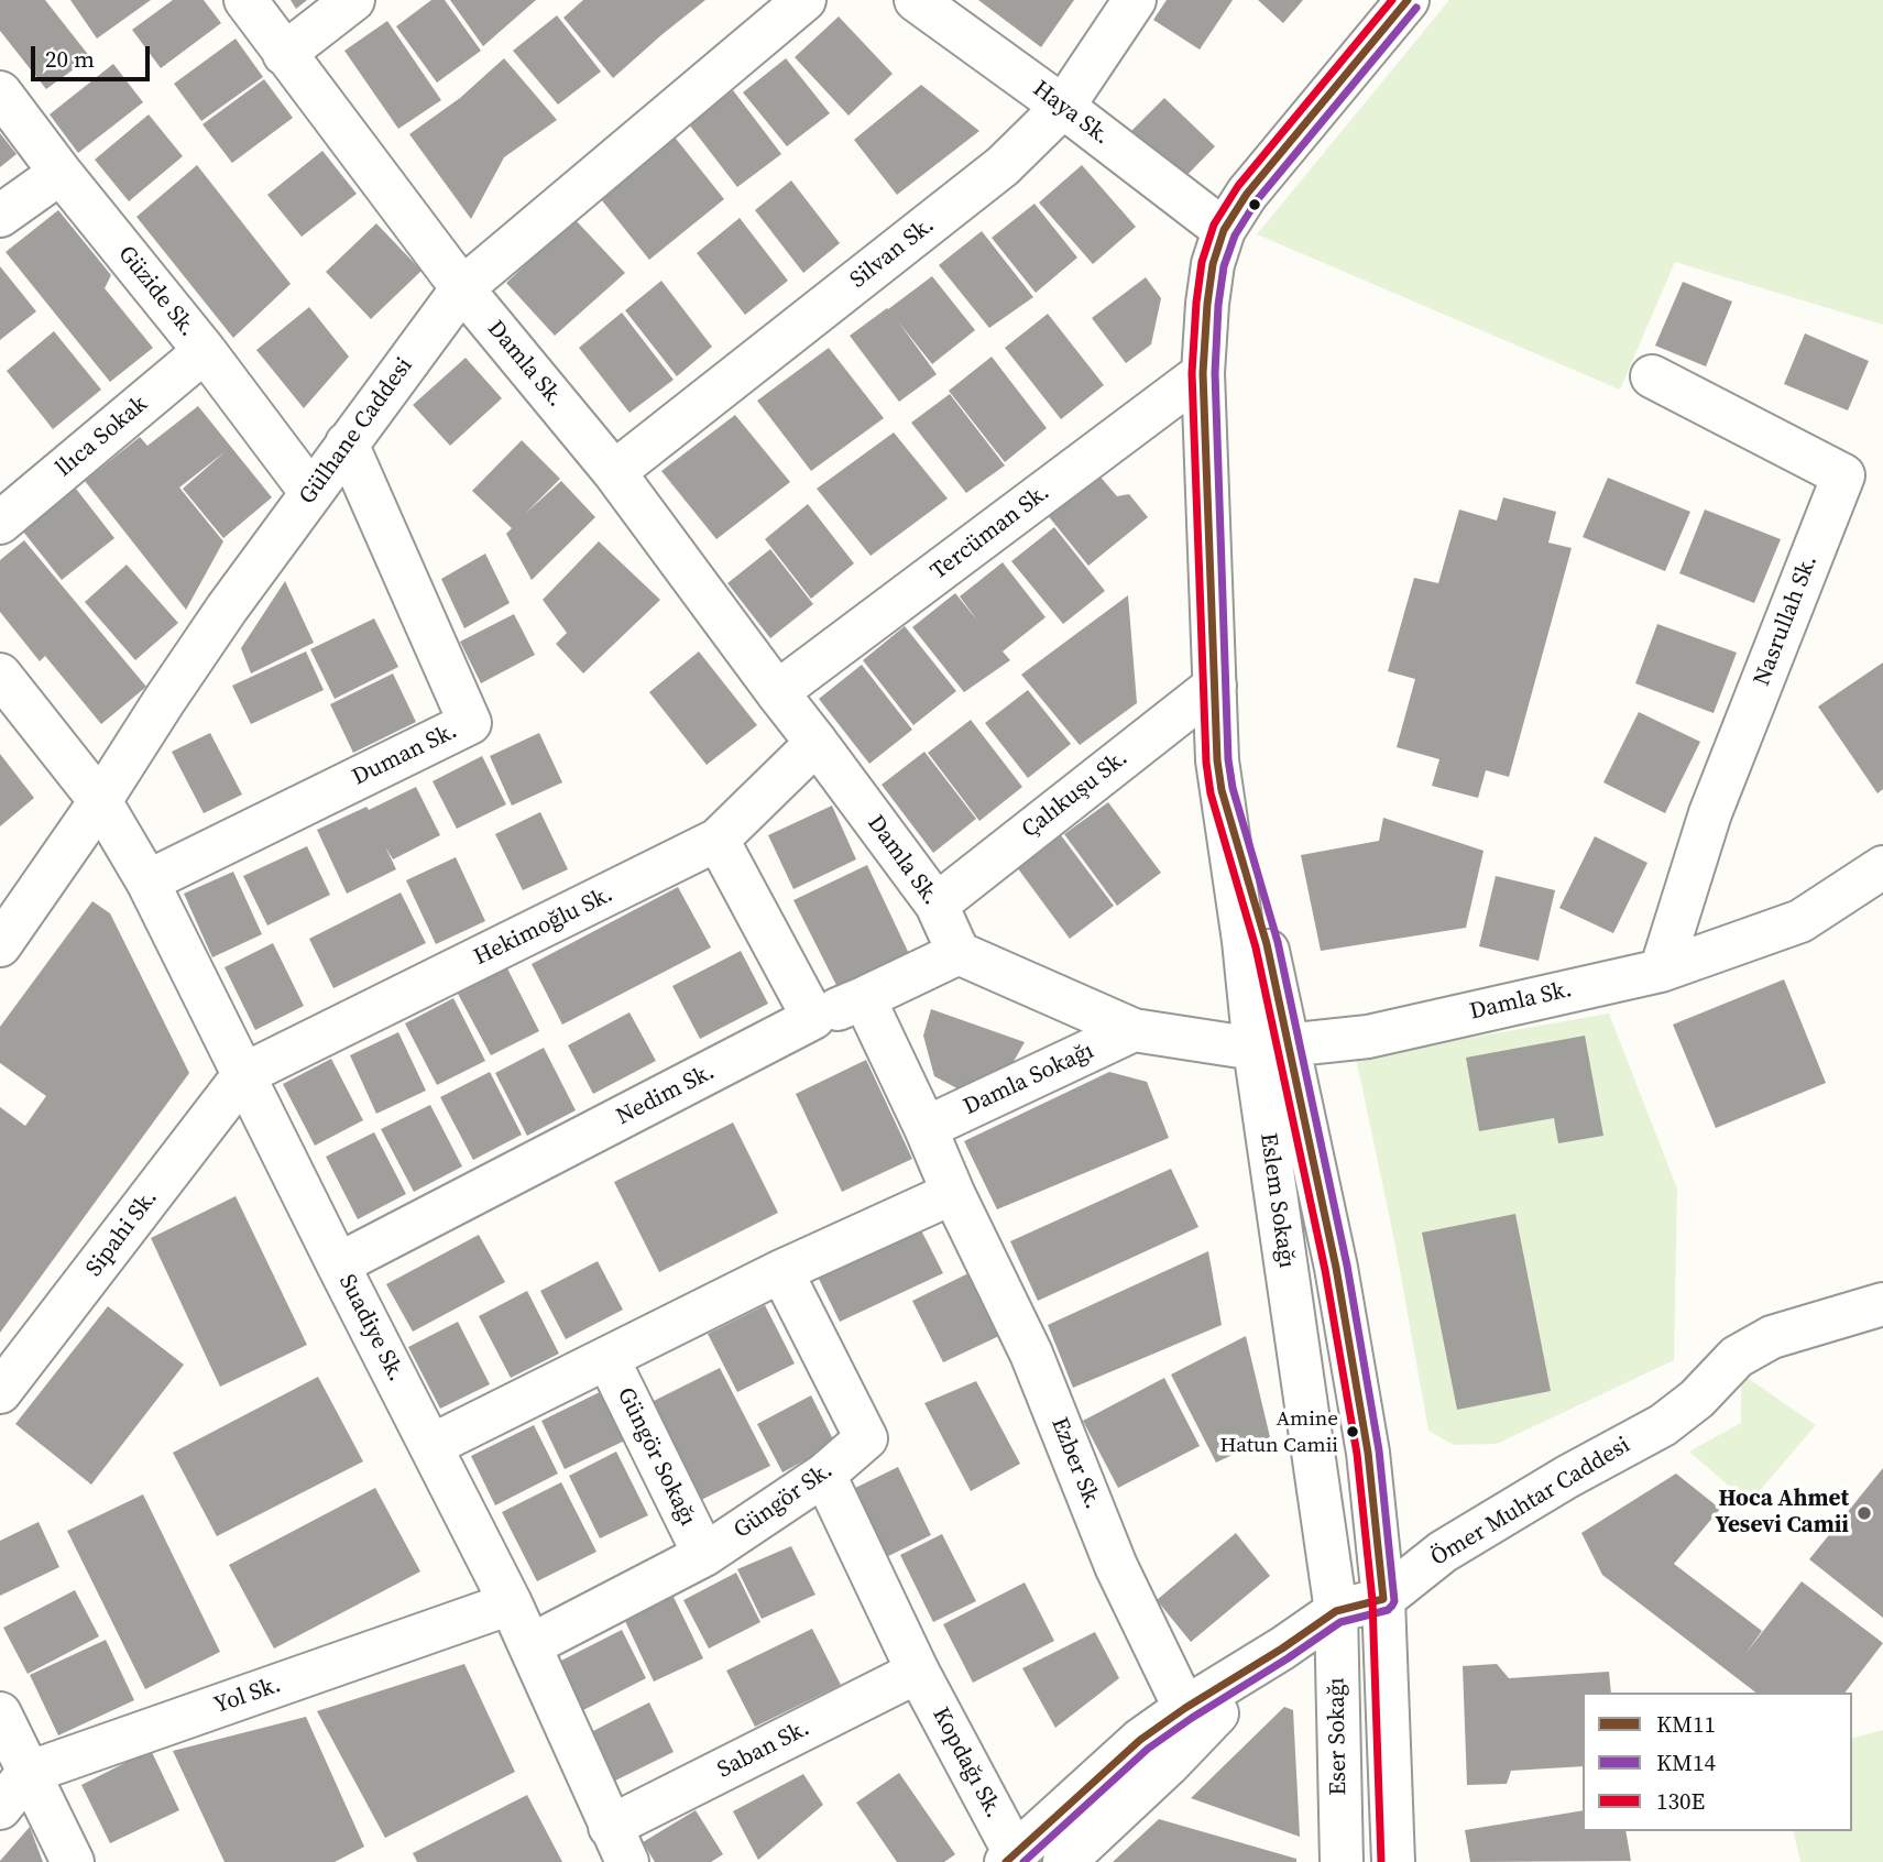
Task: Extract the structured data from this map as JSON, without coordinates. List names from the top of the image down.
{
  "streets": {
    "street": [
      "Haya Sk.",
      "Silvan Sk.",
      "Güzide Sk.",
      "Damla Sk.",
      "Gülhane Caddesi",
      "llıca Sokak",
      "Tercüman Sk.",
      "Nasrullah Sk.",
      "Duman Sk.",
      "Çalıkuşu Sk.",
      "Hekimoğlu Sk.",
      "Damla Sokağı",
      "Nedim Sk.",
      "Eslem Sokağı",
      "Sipahi Sk.",
      "Suadiye Sk.",
      "Güngör Sokağı",
      "Ezber Sk.",
      "Güngör Sk.",
      "Ömer Muhtar Caddesi",
      "Yol Sk.",
      "Eser Sokağı",
      "Saban Sk.",
      "Kopdağı Sk."
    ]
  },
  "crossings": [
    ["Haya Sk.", "Silvan Sk."],
    ["Haya Sk.", "Eslem Sokağı"],
    ["Silvan Sk.", "Damla Sk."],
    ["Güzide Sk.", "Gülhane Caddesi"],
    ["Güzide Sk.", "llıca Sokak"],
    ["Damla Sk.", "Gülhane Caddesi"],
    ["Damla Sk.", "Tercüman Sk."],
    ["Damla Sk.", "Nasrullah Sk."],
    ["Damla Sk.", "Çalıkuşu Sk."],
    ["Damla Sk.", "Hekimoğlu Sk."],
    ["Damla Sk.", "Damla Sokağı"],
    ["Damla Sk.", "Nedim Sk."],
    ["Damla Sk.", "Eslem Sokağı"],
    ["Gülhane Caddesi", "Duman Sk."],
    ["Gülhane Caddesi", "Suadiye Sk."],
    ["Tercüman Sk.", "Eslem Sokağı"],
    ["Duman Sk.", "Suadiye Sk."],
    ["Çalıkuşu Sk.", "Eslem Sokağı"],
    ["Hekimoğlu Sk.", "Sipahi Sk."],
    ["Hekimoğlu Sk.", "Suadiye Sk."],
    ["Damla Sokağı", "Ezber Sk."],
    ["Nedim Sk.", "Suadiye Sk."],
    ["Nedim Sk.", "Ezber Sk."],
    ["Eslem Sokağı", "Ömer Muhtar Caddesi"],
    ["Eslem Sokağı", "Eser Sokağı"],
    ["Sipahi Sk.", "Suadiye Sk."],
    ["Suadiye Sk.", "Güngör Sk."],
    ["Suadiye Sk.", "Yol Sk."],
    ["Suadiye Sk.", "Saban Sk."],
    ["Güngör Sokağı", "Güngör Sk."],
    ["Ezber Sk.", "Ömer Muhtar Caddesi"],
    ["Güngör Sk.", "Kopdağı Sk."],
    ["Ömer Muhtar Caddesi", "Eser Sokağı"],
    ["Saban Sk.", "Kopdağı Sk."]
  ],
  "places": ["Amine Hatun Camii", "Hoca Ahmet Yesevi Camii"],
  "lines": ["transit line KM11", "transit line 130E", "transit line KM14"],
  "legend": ["KM11", "KM14", "130E"],
  "scale_bar": "20 m"
}
